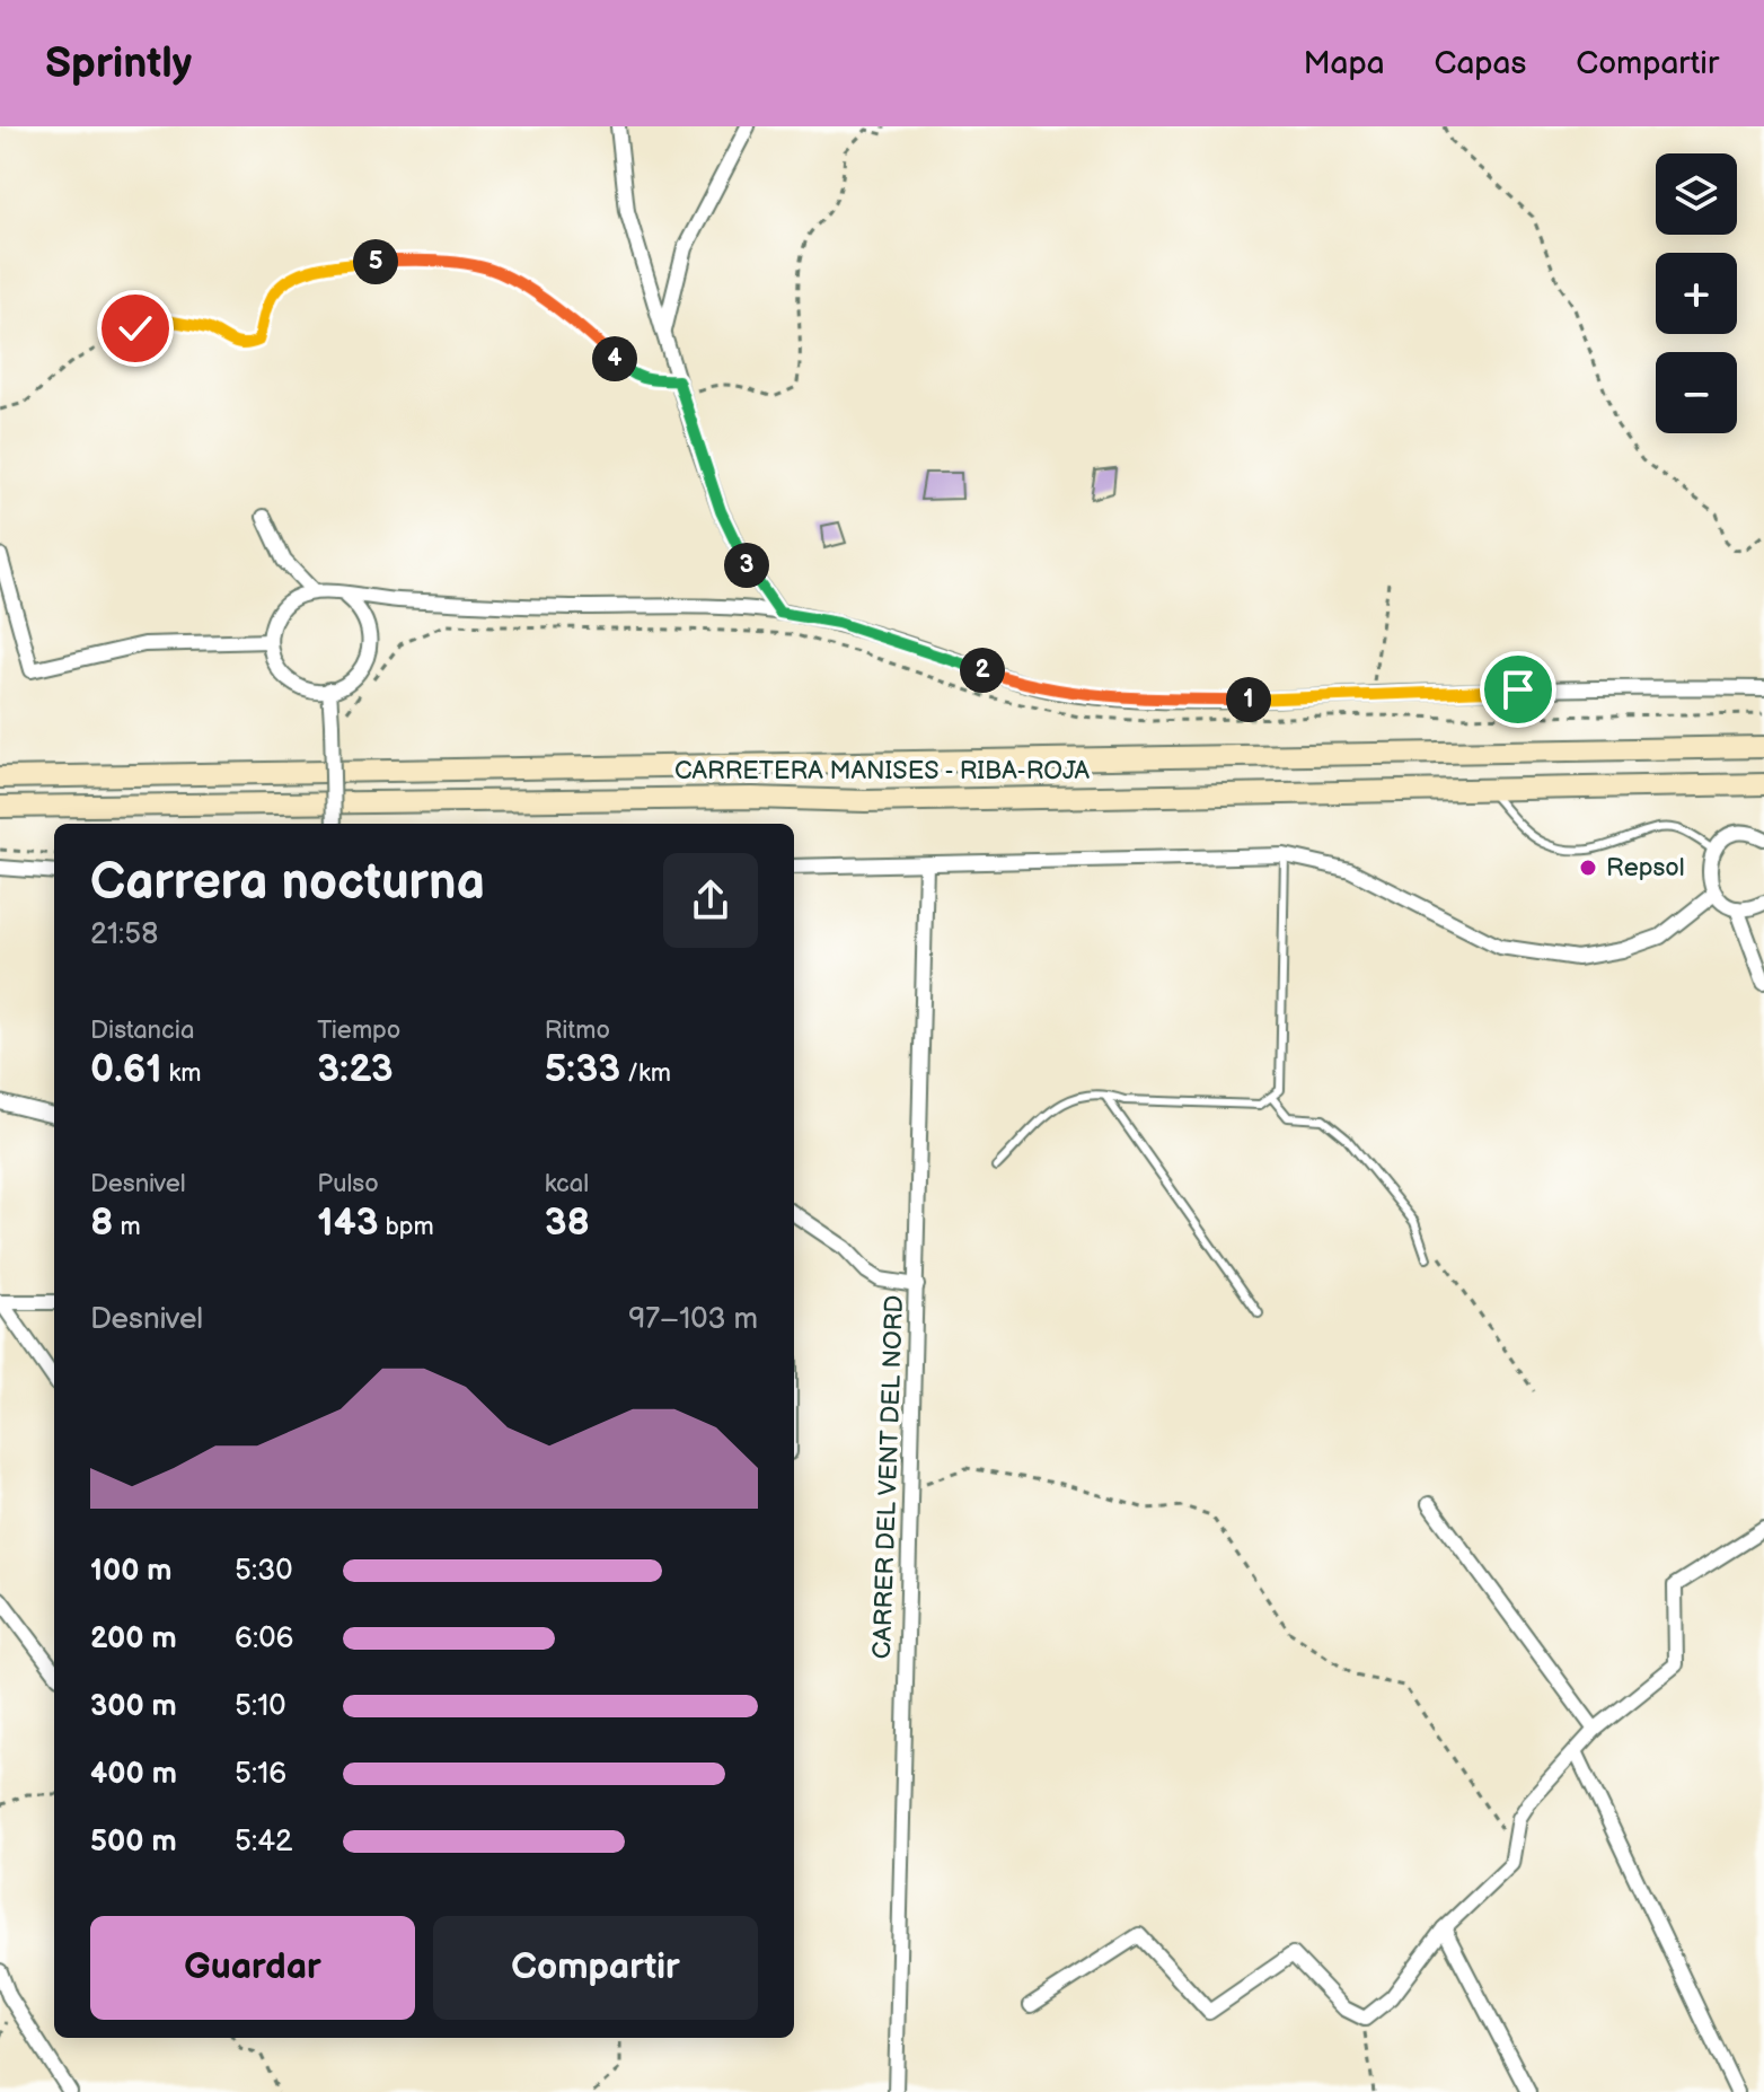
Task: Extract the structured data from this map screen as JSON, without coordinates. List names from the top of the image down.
{
  "streets": {
    "main road": ["CARRETERA MANISES - RIBA-ROJA"],
    "street": ["CARRER DEL VENT DEL NORD"]
  },
  "places": ["Repsol"],
  "page": {
    "header": "Sprintly",
    "nav": ["Mapa", "Capas", "Compartir"],
    "map_buttons": ["+", "−"],
    "pins": [
      "5",
      "4",
      "3",
      "2",
      "1"
    ],
    "heading": ["Carrera nocturna", "21:58"],
    "stats": [
      ["Distancia", "0.61 km"],
      ["Tiempo", "3:23"],
      ["Ritmo", "5:33 /km"],
      ["Desnivel", "8 m"],
      ["Pulso", "143 bpm"],
      ["kcal", "38"]
    ],
    "chart": ["Desnivel", "97–103 m"],
    "list": [
      {
        "name": "100 m",
        "note": "5:30"
      },
      {
        "name": "200 m",
        "note": "6:06"
      },
      {
        "name": "300 m",
        "note": "5:10"
      },
      {
        "name": "400 m",
        "note": "5:16"
      },
      {
        "name": "500 m",
        "note": "5:42"
      }
    ],
    "buttons": ["Guardar", "Compartir"]
  }
}
